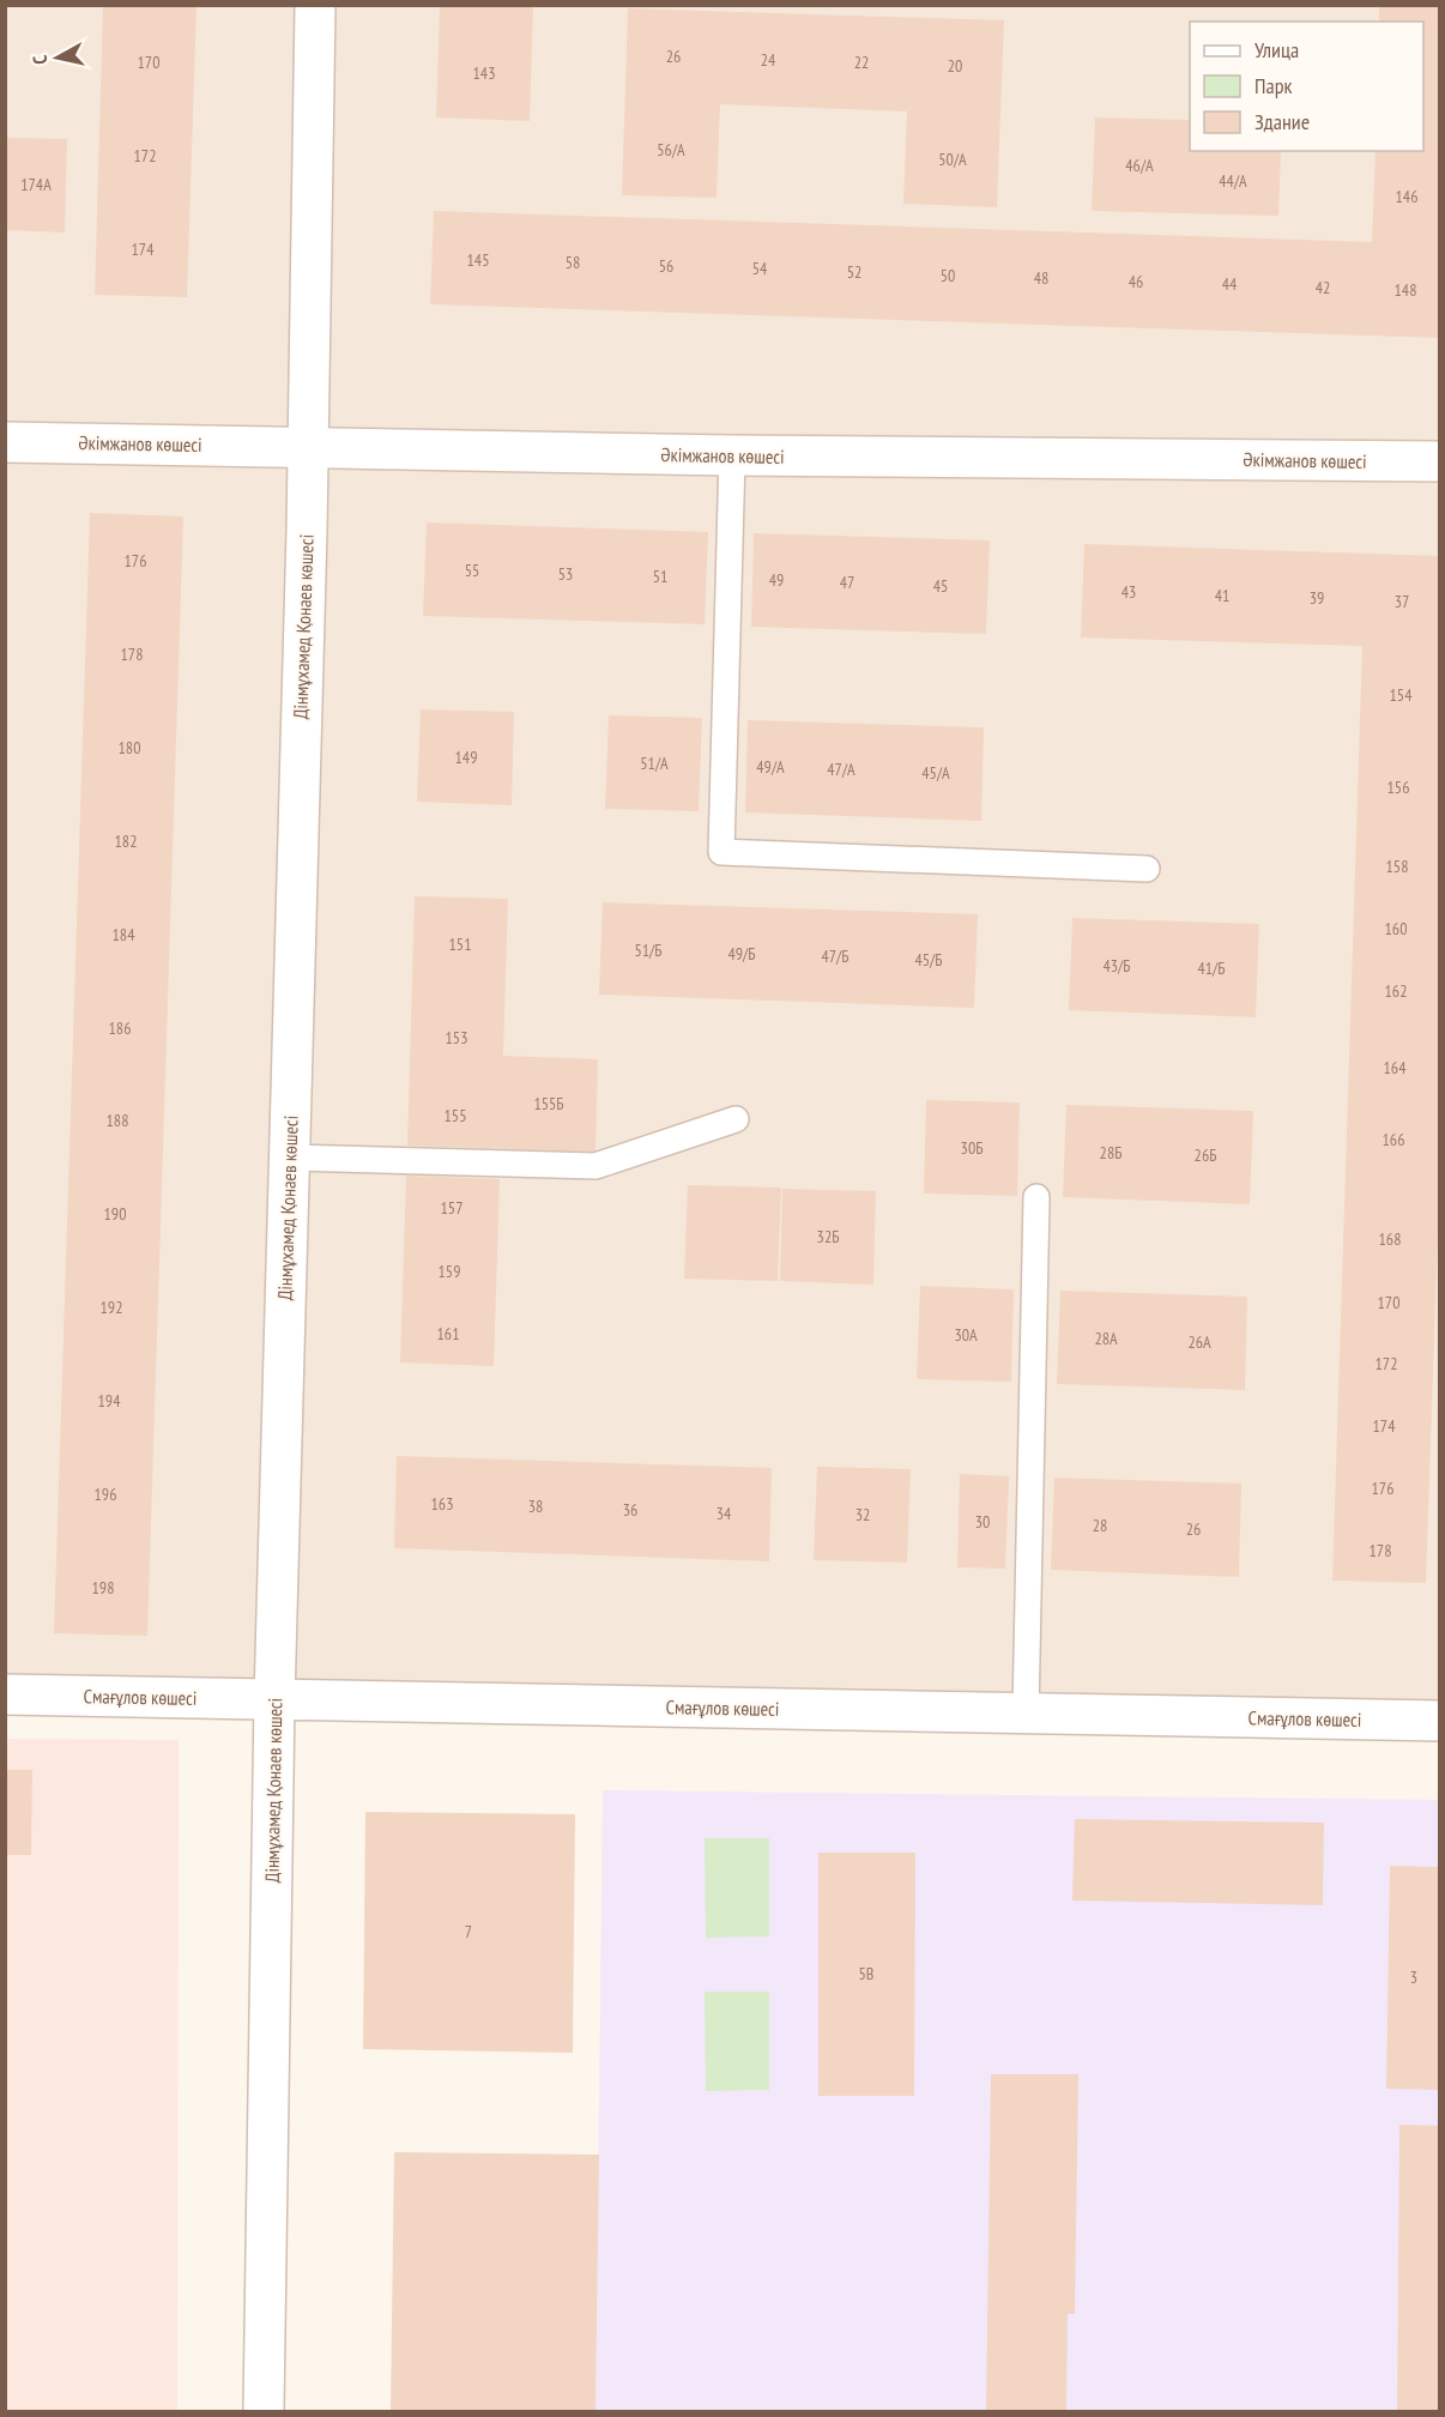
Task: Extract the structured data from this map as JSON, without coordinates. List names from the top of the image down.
{
  "streets": {
    "street": ["Әкімжанов көшесі", "Дінмұхамед Қонаев көшесі", "Смағұлов көшесі"]
  },
  "crossings": [
    ["Әкімжанов көшесі", "Дінмұхамед Қонаев көшесі"],
    ["Дінмұхамед Қонаев көшесі", "Смағұлов көшесі"]
  ],
  "house_numbers": [
    "26",
    "24",
    "170",
    "22",
    "20",
    "143",
    "56/А",
    "172",
    "50/А",
    "46/А",
    "44/А",
    "174А",
    "146",
    "174",
    "145",
    "58",
    "56",
    "54",
    "52",
    "50",
    "48",
    "46",
    "44",
    "42",
    "148",
    "176",
    "55",
    "53",
    "51",
    "49",
    "47",
    "45",
    "43",
    "41",
    "39",
    "37",
    "178",
    "154",
    "180",
    "149",
    "51/А",
    "49/А",
    "47/А",
    "45/А",
    "156",
    "182",
    "158",
    "160",
    "184",
    "151",
    "51/Б",
    "49/Б",
    "47/Б",
    "45/Б",
    "43/Б",
    "41/Б",
    "162",
    "186",
    "153",
    "164",
    "155Б",
    "155",
    "188",
    "166",
    "30Б",
    "28Б",
    "26Б",
    "157",
    "190",
    "32Б",
    "168",
    "159",
    "170",
    "192",
    "161",
    "30А",
    "28А",
    "26А",
    "172",
    "194",
    "174",
    "176",
    "196",
    "163",
    "38",
    "36",
    "34",
    "32",
    "30",
    "28",
    "26",
    "178",
    "198",
    "7",
    "5В",
    "3"
  ],
  "legend": ["Улица", "Парк", "Здание"],
  "north": "left"
}
